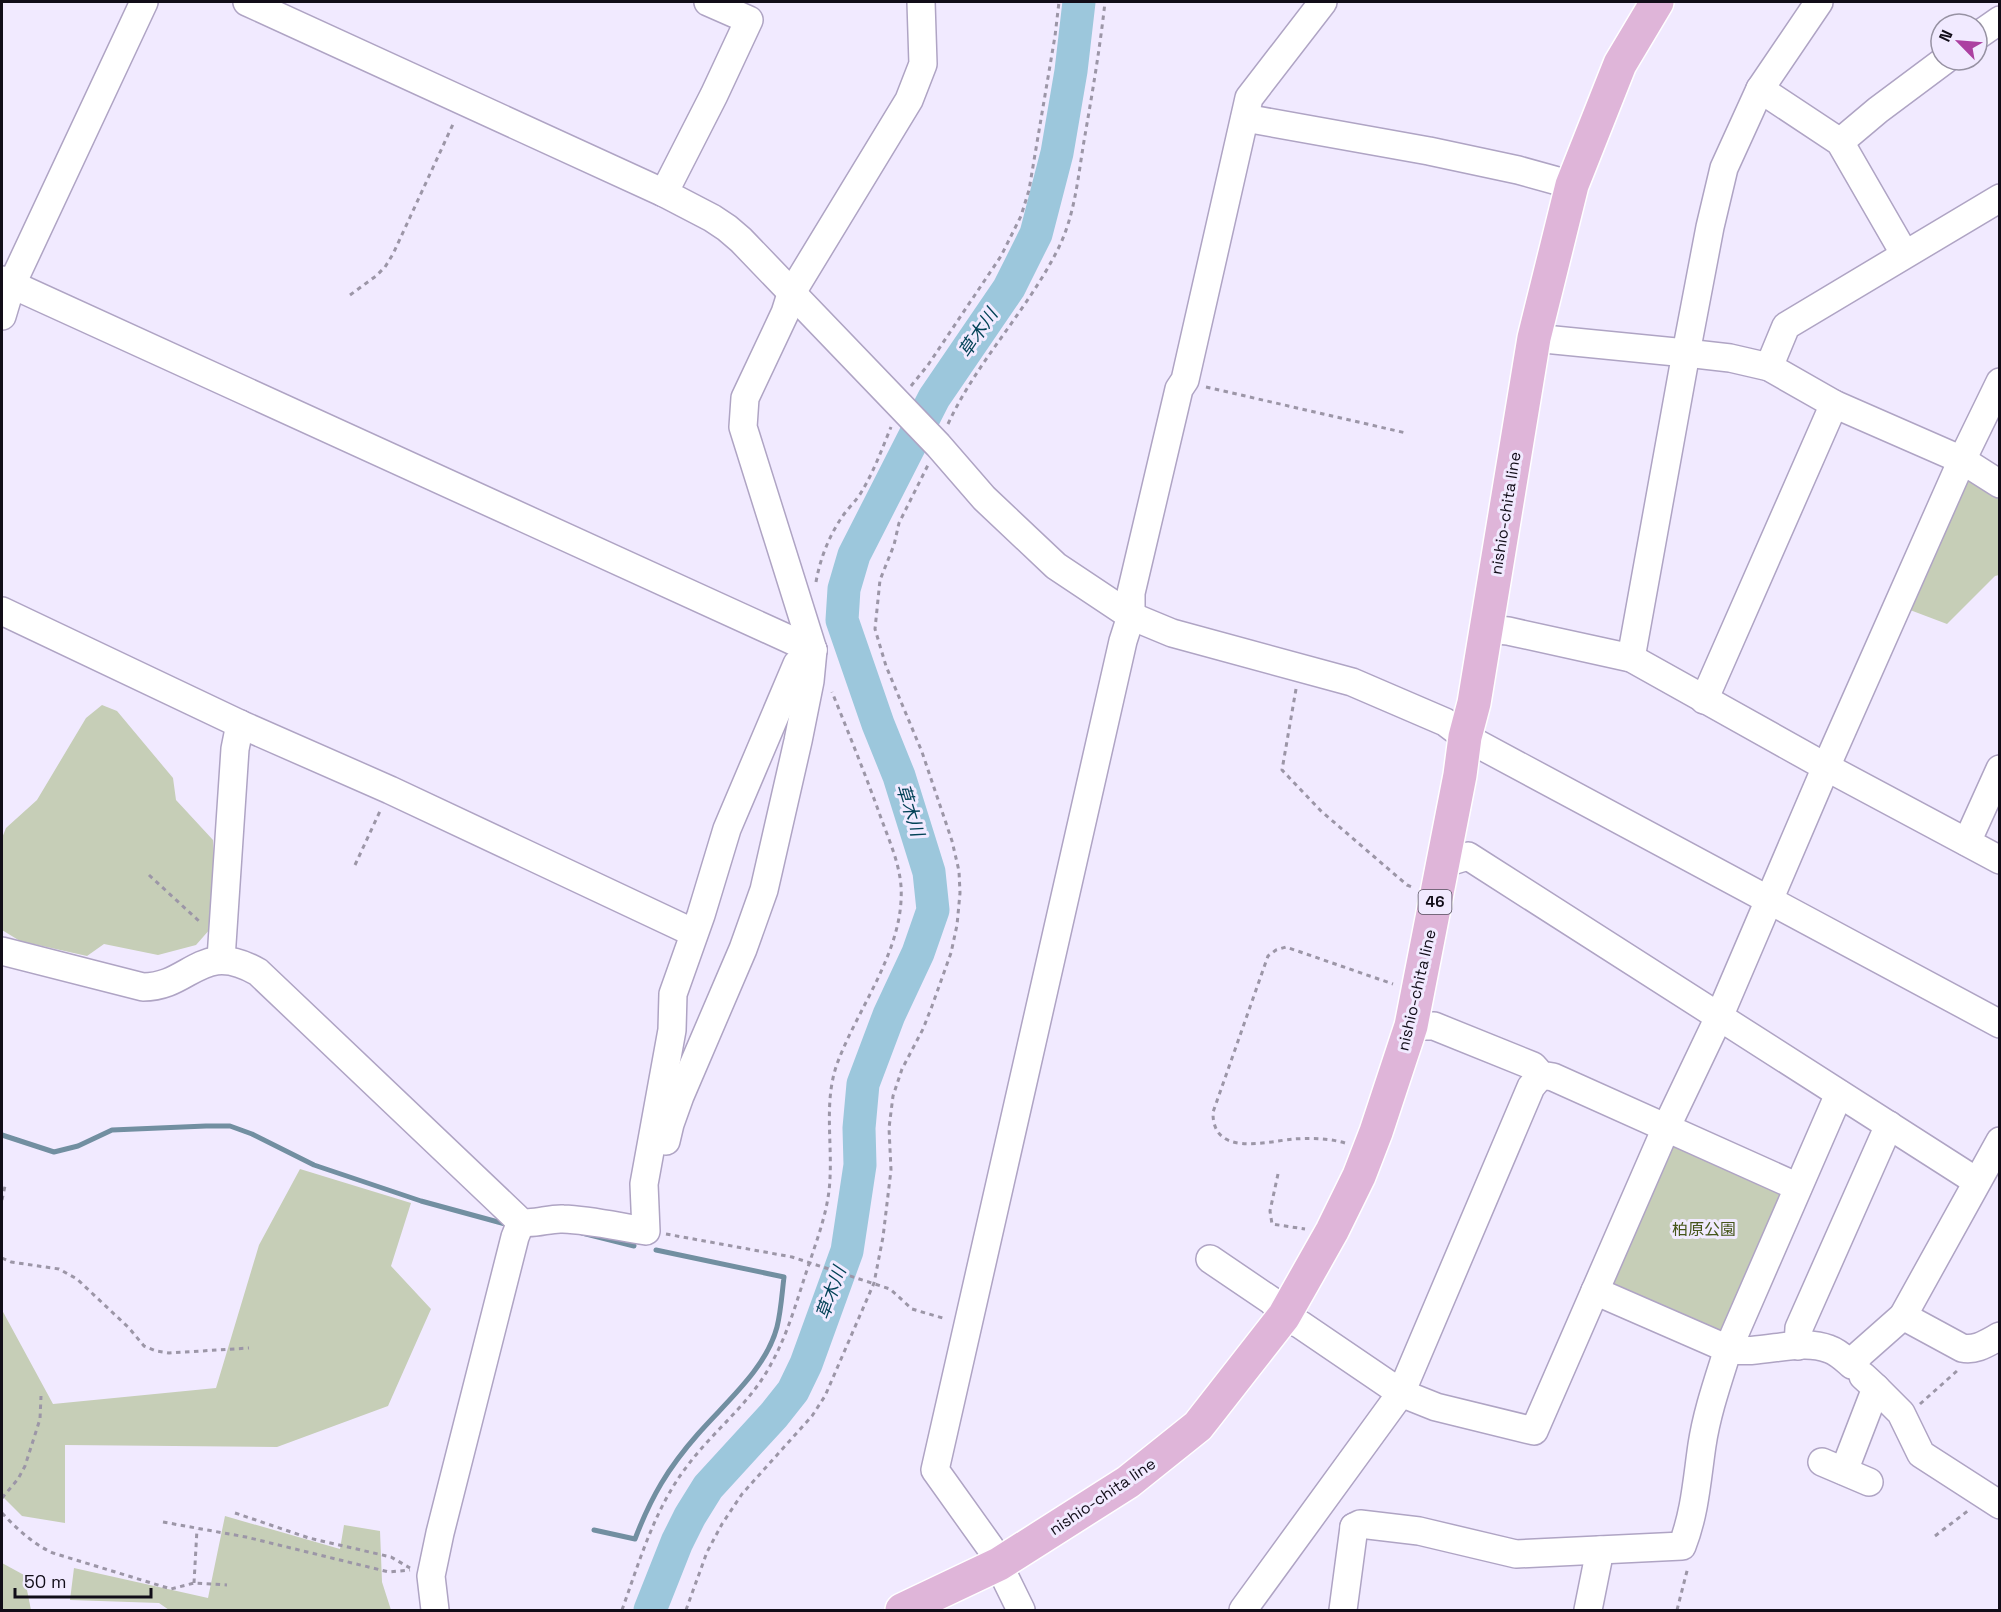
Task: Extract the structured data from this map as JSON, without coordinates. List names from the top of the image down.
{
  "streets": {
    "main road": ["nishio-chita line", "46"]
  },
  "water": ["草木川"],
  "parks": ["柏原公園"],
  "scale_bar": "50 m",
  "north": "top left"
}
